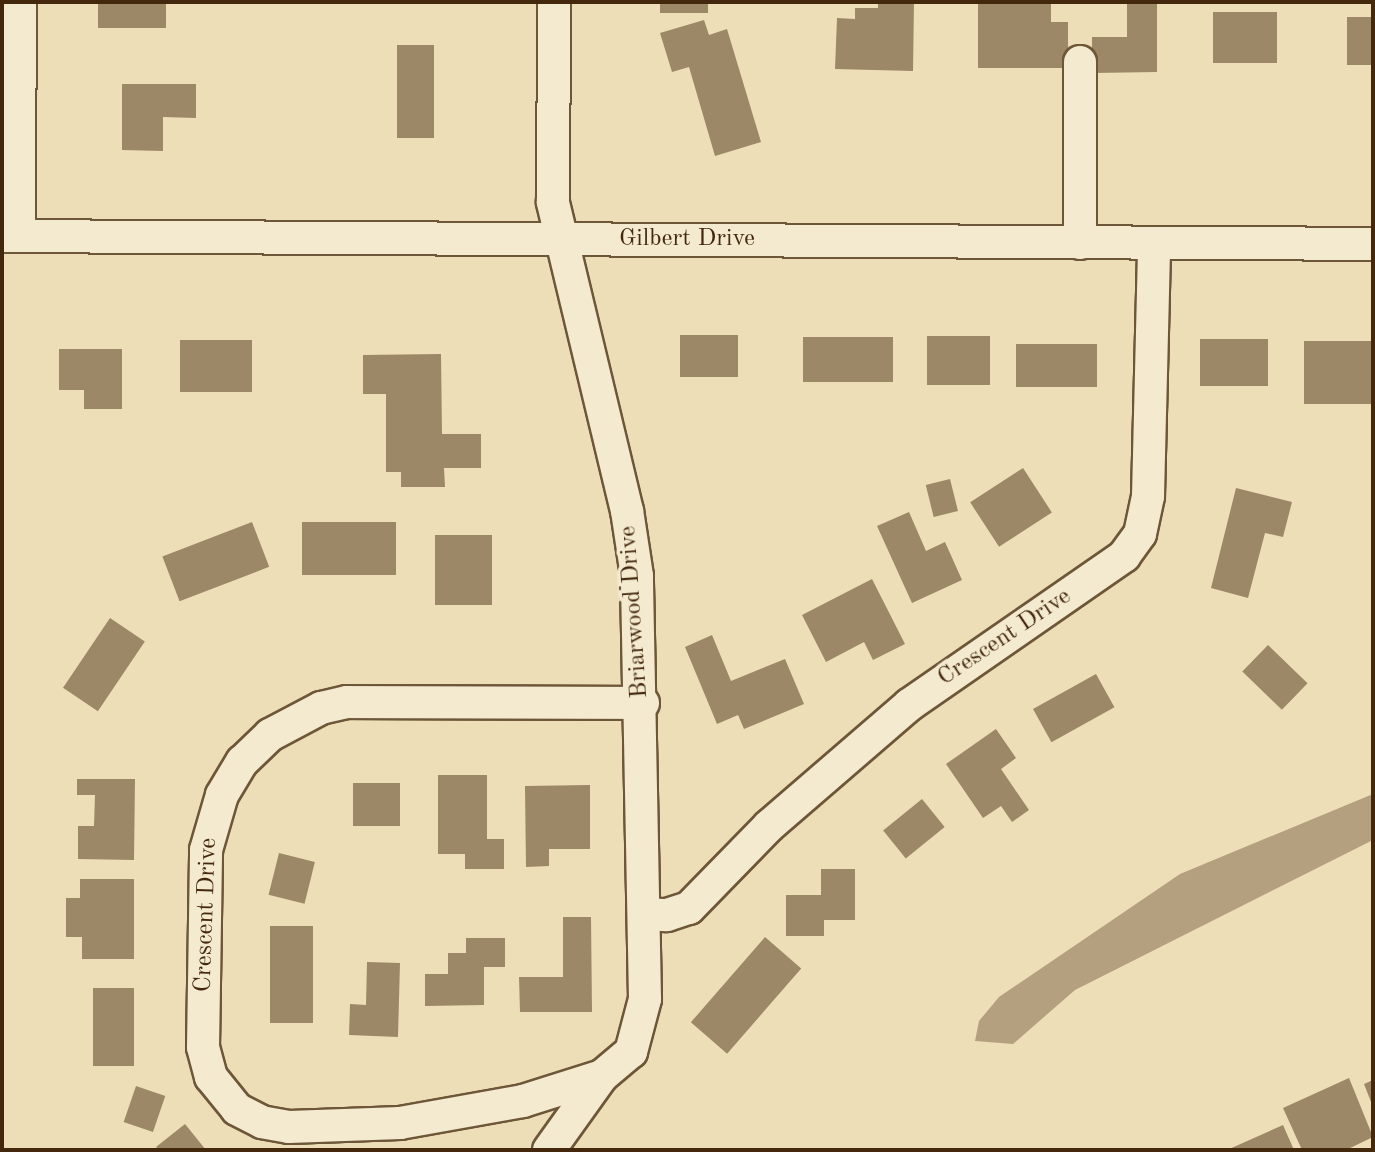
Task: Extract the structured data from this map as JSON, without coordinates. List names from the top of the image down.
{
  "streets": {
    "street": ["Gilbert Drive", "Briarwood Drive", "Crescent Drive"]
  },
  "crossings": [
    ["Gilbert Drive", "Briarwood Drive"],
    ["Gilbert Drive", "Crescent Drive"],
    ["Briarwood Drive", "Crescent Drive"]
  ]
}
